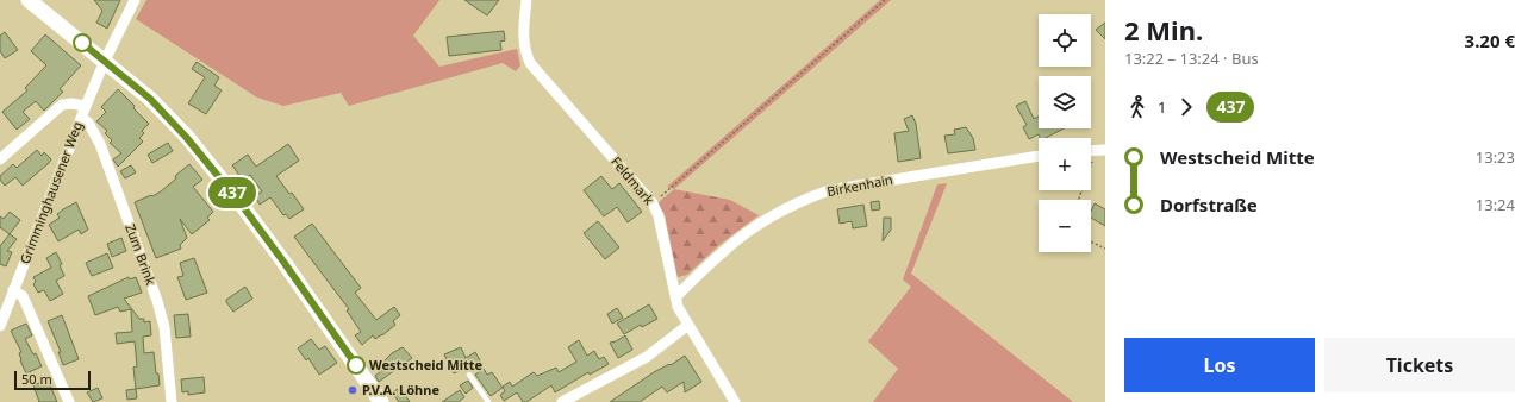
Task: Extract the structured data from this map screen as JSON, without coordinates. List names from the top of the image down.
{
  "streets": {
    "street": [
      "Feldmark",
      "Birkenhain",
      "Grimminghausener Weg",
      "Zum Brink"
    ]
  },
  "crossings": [
    ["Feldmark", "Birkenhain"],
    ["Grimminghausener Weg", "Zum Brink"]
  ],
  "places": ["Westscheid Mitte", "P.V.A. Löhne"],
  "lines": ["bus line 437"],
  "scale_bar": "50 m",
  "page": {
    "on_map": "437",
    "heading": ["2 Min.", "13:22 – 13:24 · Bus", "3.20 €"],
    "map_buttons": ["+", "−"],
    "legs": ["1", "437"],
    "list": [
      {
        "name": "Westscheid Mitte",
        "value": "13:23"
      },
      {
        "name": "Dorfstraße",
        "value": "13:24"
      }
    ],
    "buttons": ["Los", "Tickets"],
    "scale": "50 m"
  }
}
